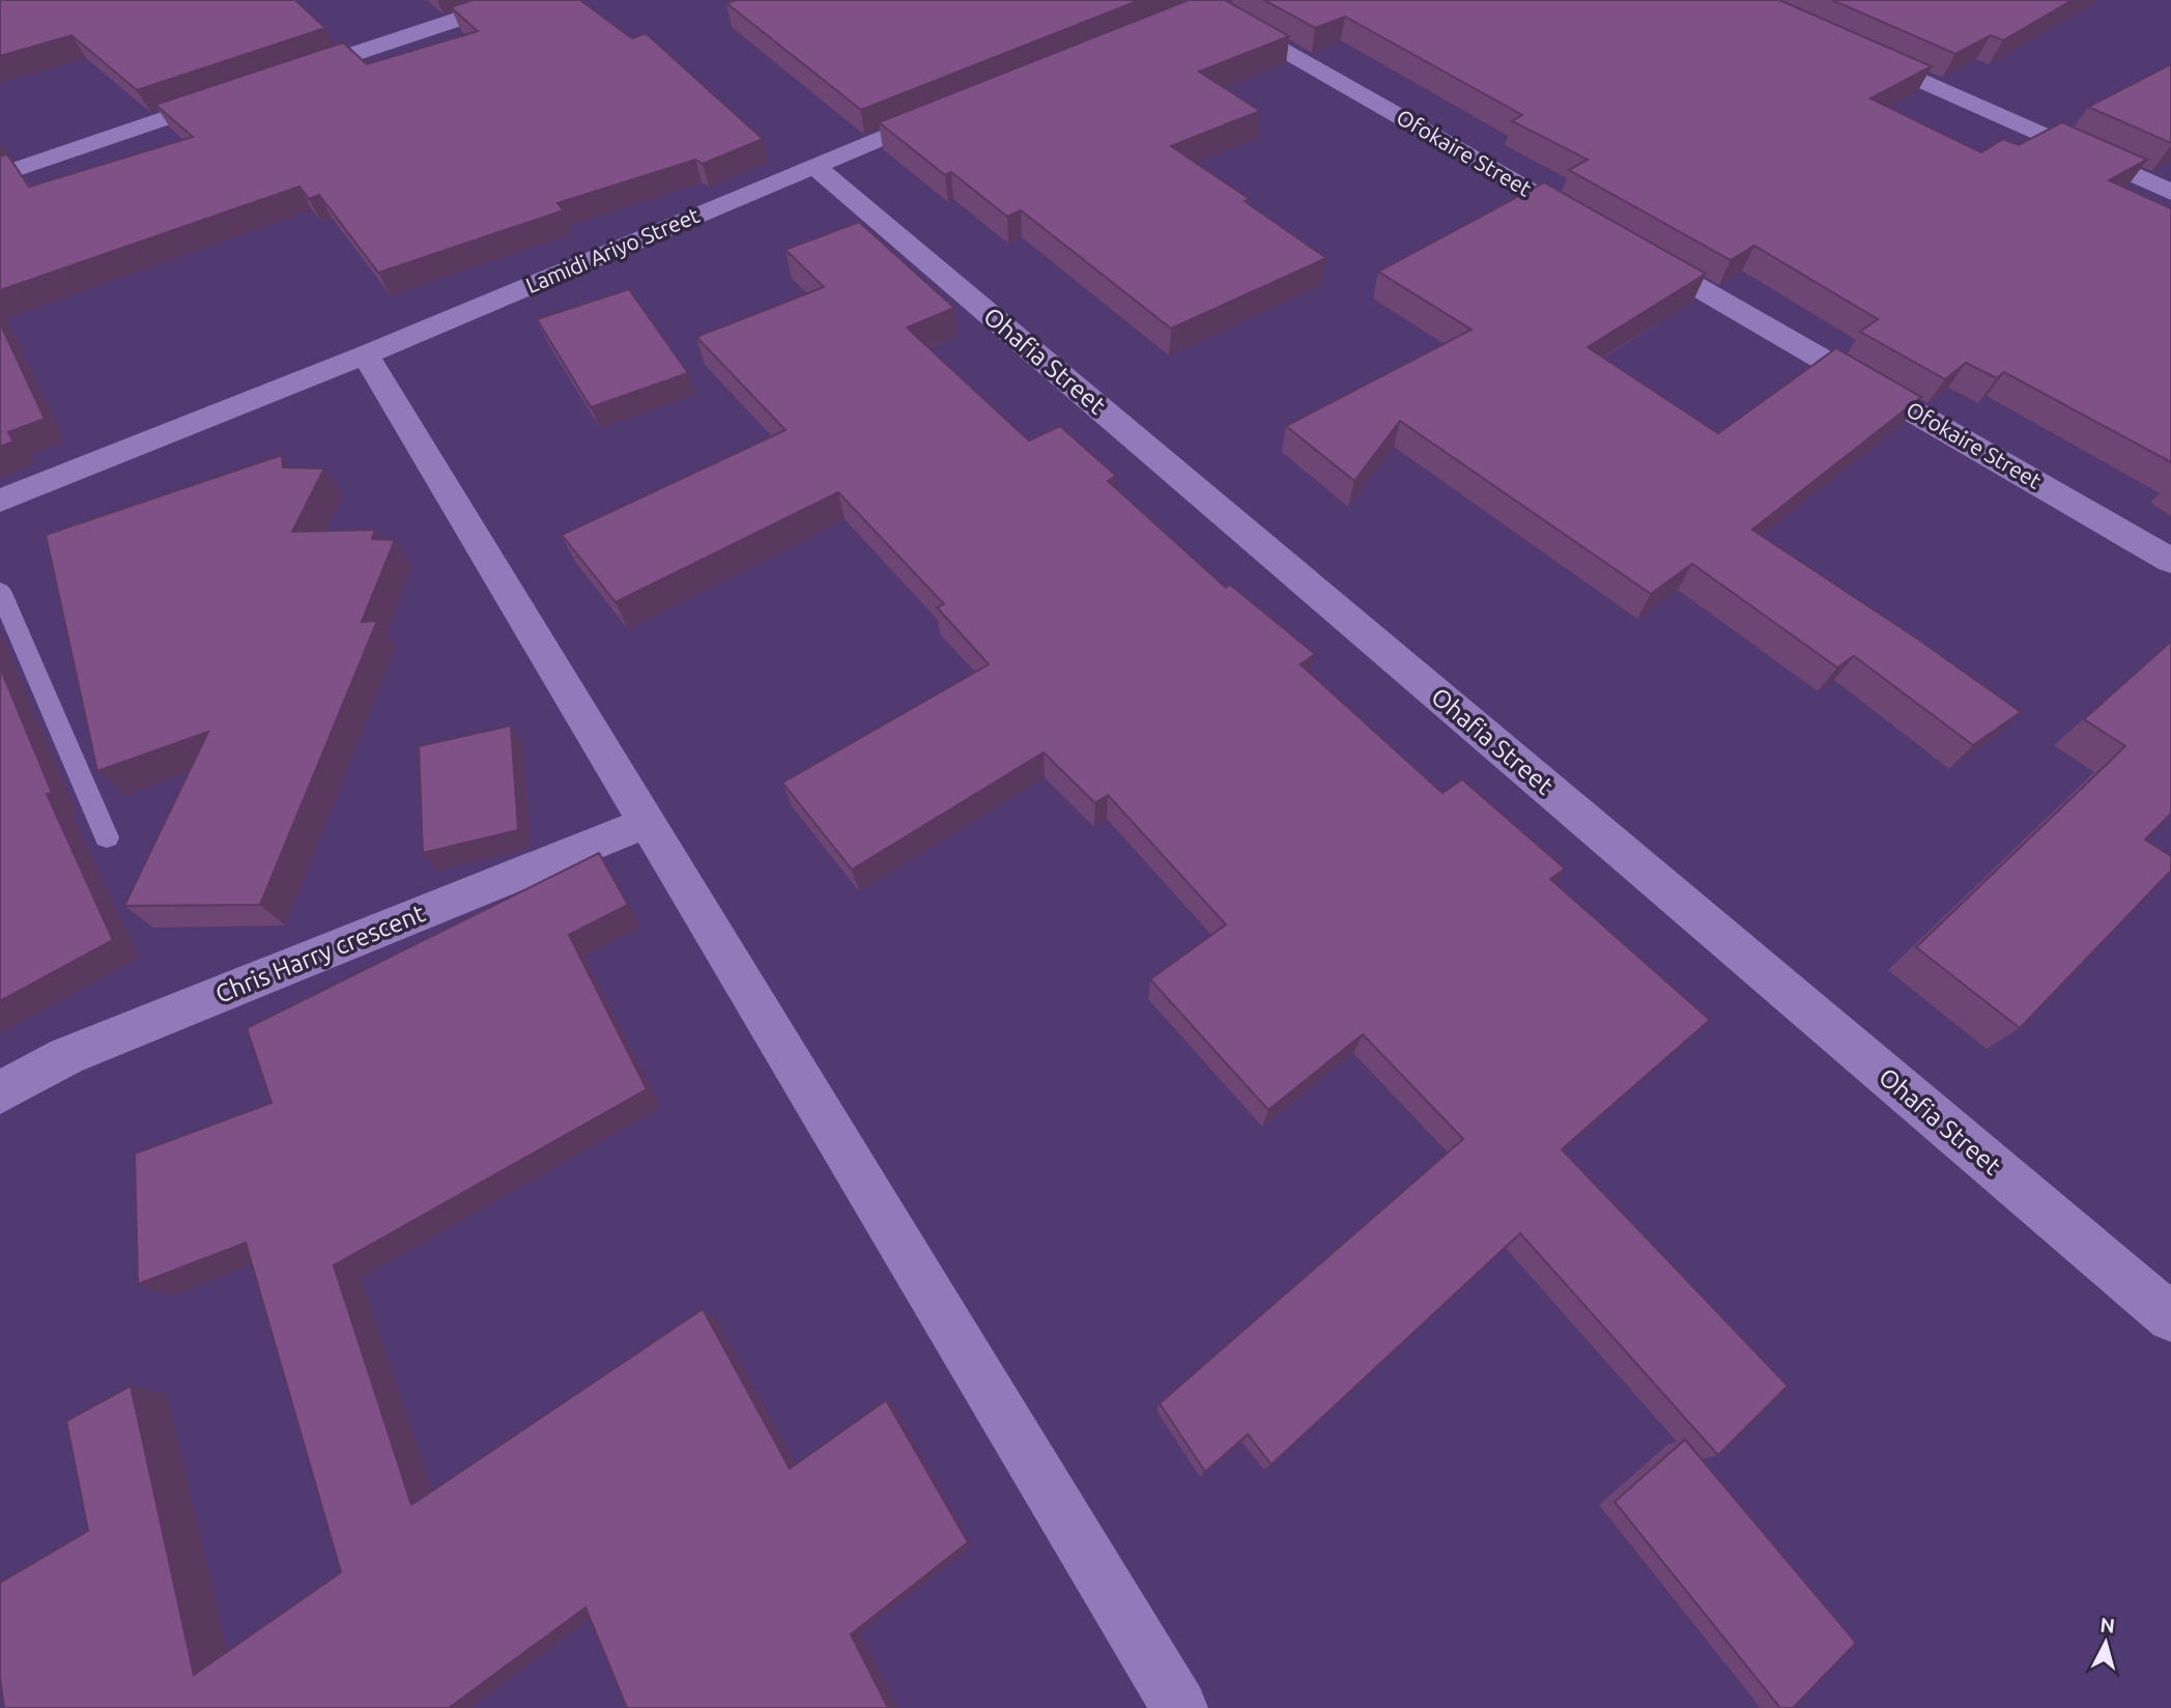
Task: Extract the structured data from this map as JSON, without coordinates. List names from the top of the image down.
{
  "streets": {
    "street": [
      "Ofokaire Street",
      "Lamidi Ariyo Street",
      "Ohafia Street",
      "Chris Harry crescent"
    ]
  },
  "crossings": [
    ["Lamidi Ariyo Street", "Ohafia Street"]
  ],
  "north": "top"
}
